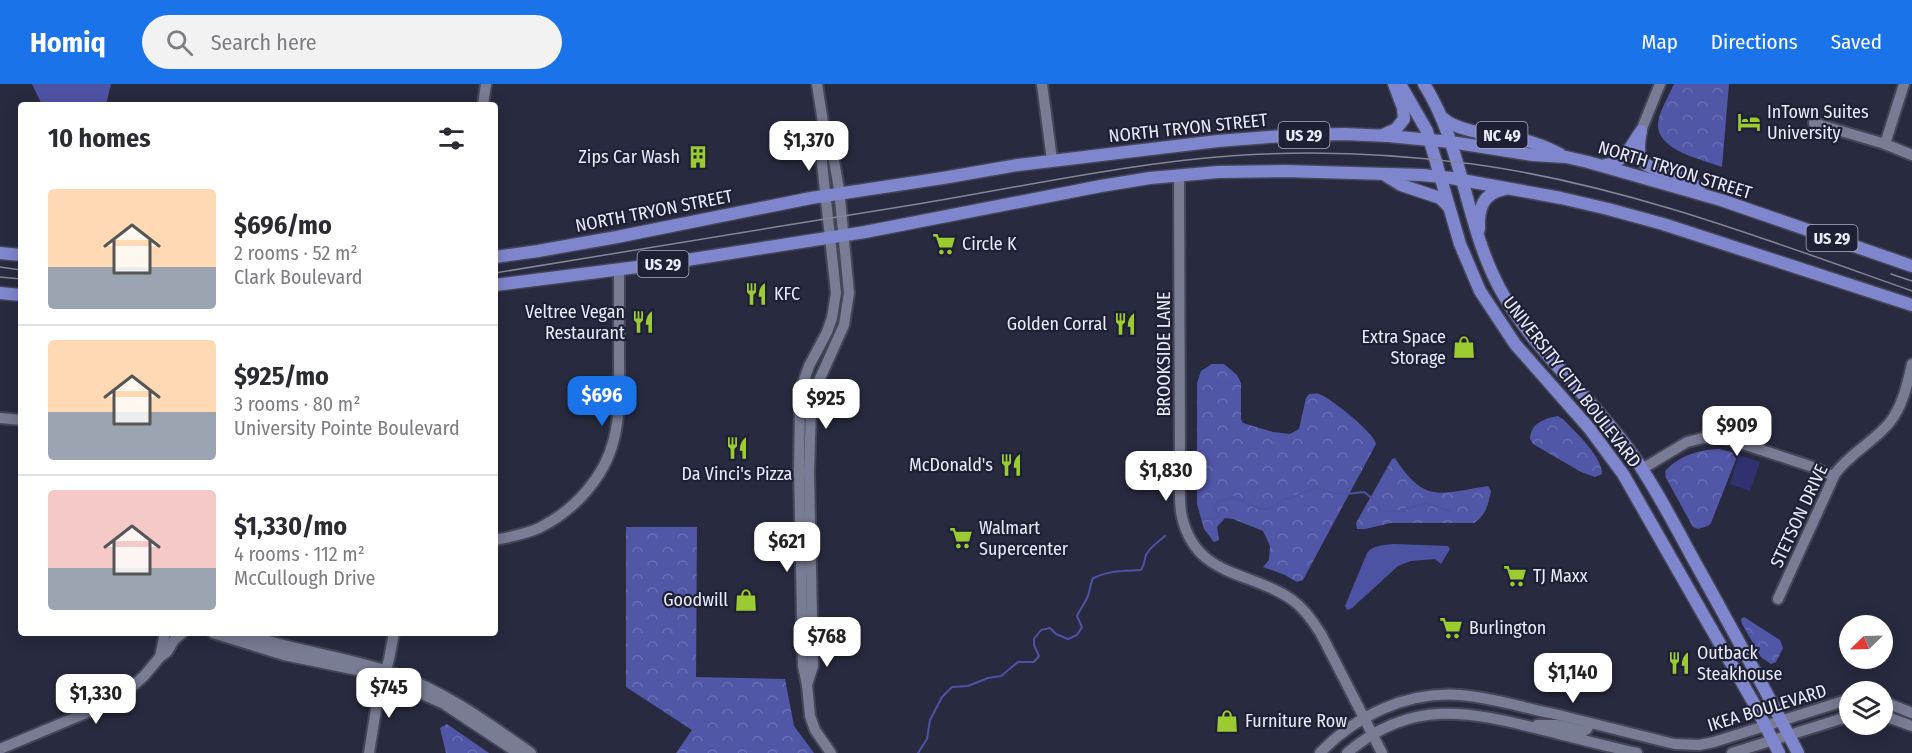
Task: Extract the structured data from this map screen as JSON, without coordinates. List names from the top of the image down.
{
  "streets": {
    "main road": [
      "NORTH TRYON STREET",
      "US 29",
      "NC 49",
      "UNIVERSITY CITY BOULEVARD"
    ],
    "street": ["BROOKSIDE LANE", "STETSON DRIVE", "IKEA BOULEVARD"]
  },
  "crossings": [
    ["NORTH TRYON STREET", "NC 49"],
    ["NORTH TRYON STREET", "UNIVERSITY CITY BOULEVARD"],
    ["US 29", "BROOKSIDE LANE"],
    ["NC 49", "UNIVERSITY CITY BOULEVARD"],
    ["BROOKSIDE LANE", "IKEA BOULEVARD"],
    ["UNIVERSITY CITY BOULEVARD", "IKEA BOULEVARD"]
  ],
  "places": {
    "hotel": ["InTown Suites University"],
    "building": ["Zips Car Wash"],
    "supermarket": [
      "Circle K",
      "Walmart Supercenter",
      "TJ Maxx",
      "Burlington"
    ],
    "restaurant": [
      "KFC",
      "Veltree Vegan Restaurant",
      "Golden Corral",
      "Da Vinci's Pizza",
      "McDonald's",
      "Outback Steakhouse"
    ],
    "shop": ["Extra Space Storage", "Goodwill", "Furniture Row"]
  },
  "north": "bottom left",
  "page": {
    "header": "Homiq",
    "search": "Search here",
    "nav": ["Map", "Directions", "Saved"],
    "heading": "10 homes",
    "price": [
      "$1,370",
      "$696",
      "$925",
      "$909",
      "$1,830",
      "$621",
      "$768",
      "$1,140",
      "$745",
      "$1,330"
    ],
    "list": [
      {
        "name": "$696/mo",
        "note": "2 rooms · 52 m² · Clark Boulevard"
      },
      {
        "name": "$925/mo",
        "note": "3 rooms · 80 m² · University Pointe Boulevard"
      },
      {
        "name": "$1,330/mo",
        "note": "4 rooms · 112 m² · McCullough Drive"
      }
    ]
  }
}
